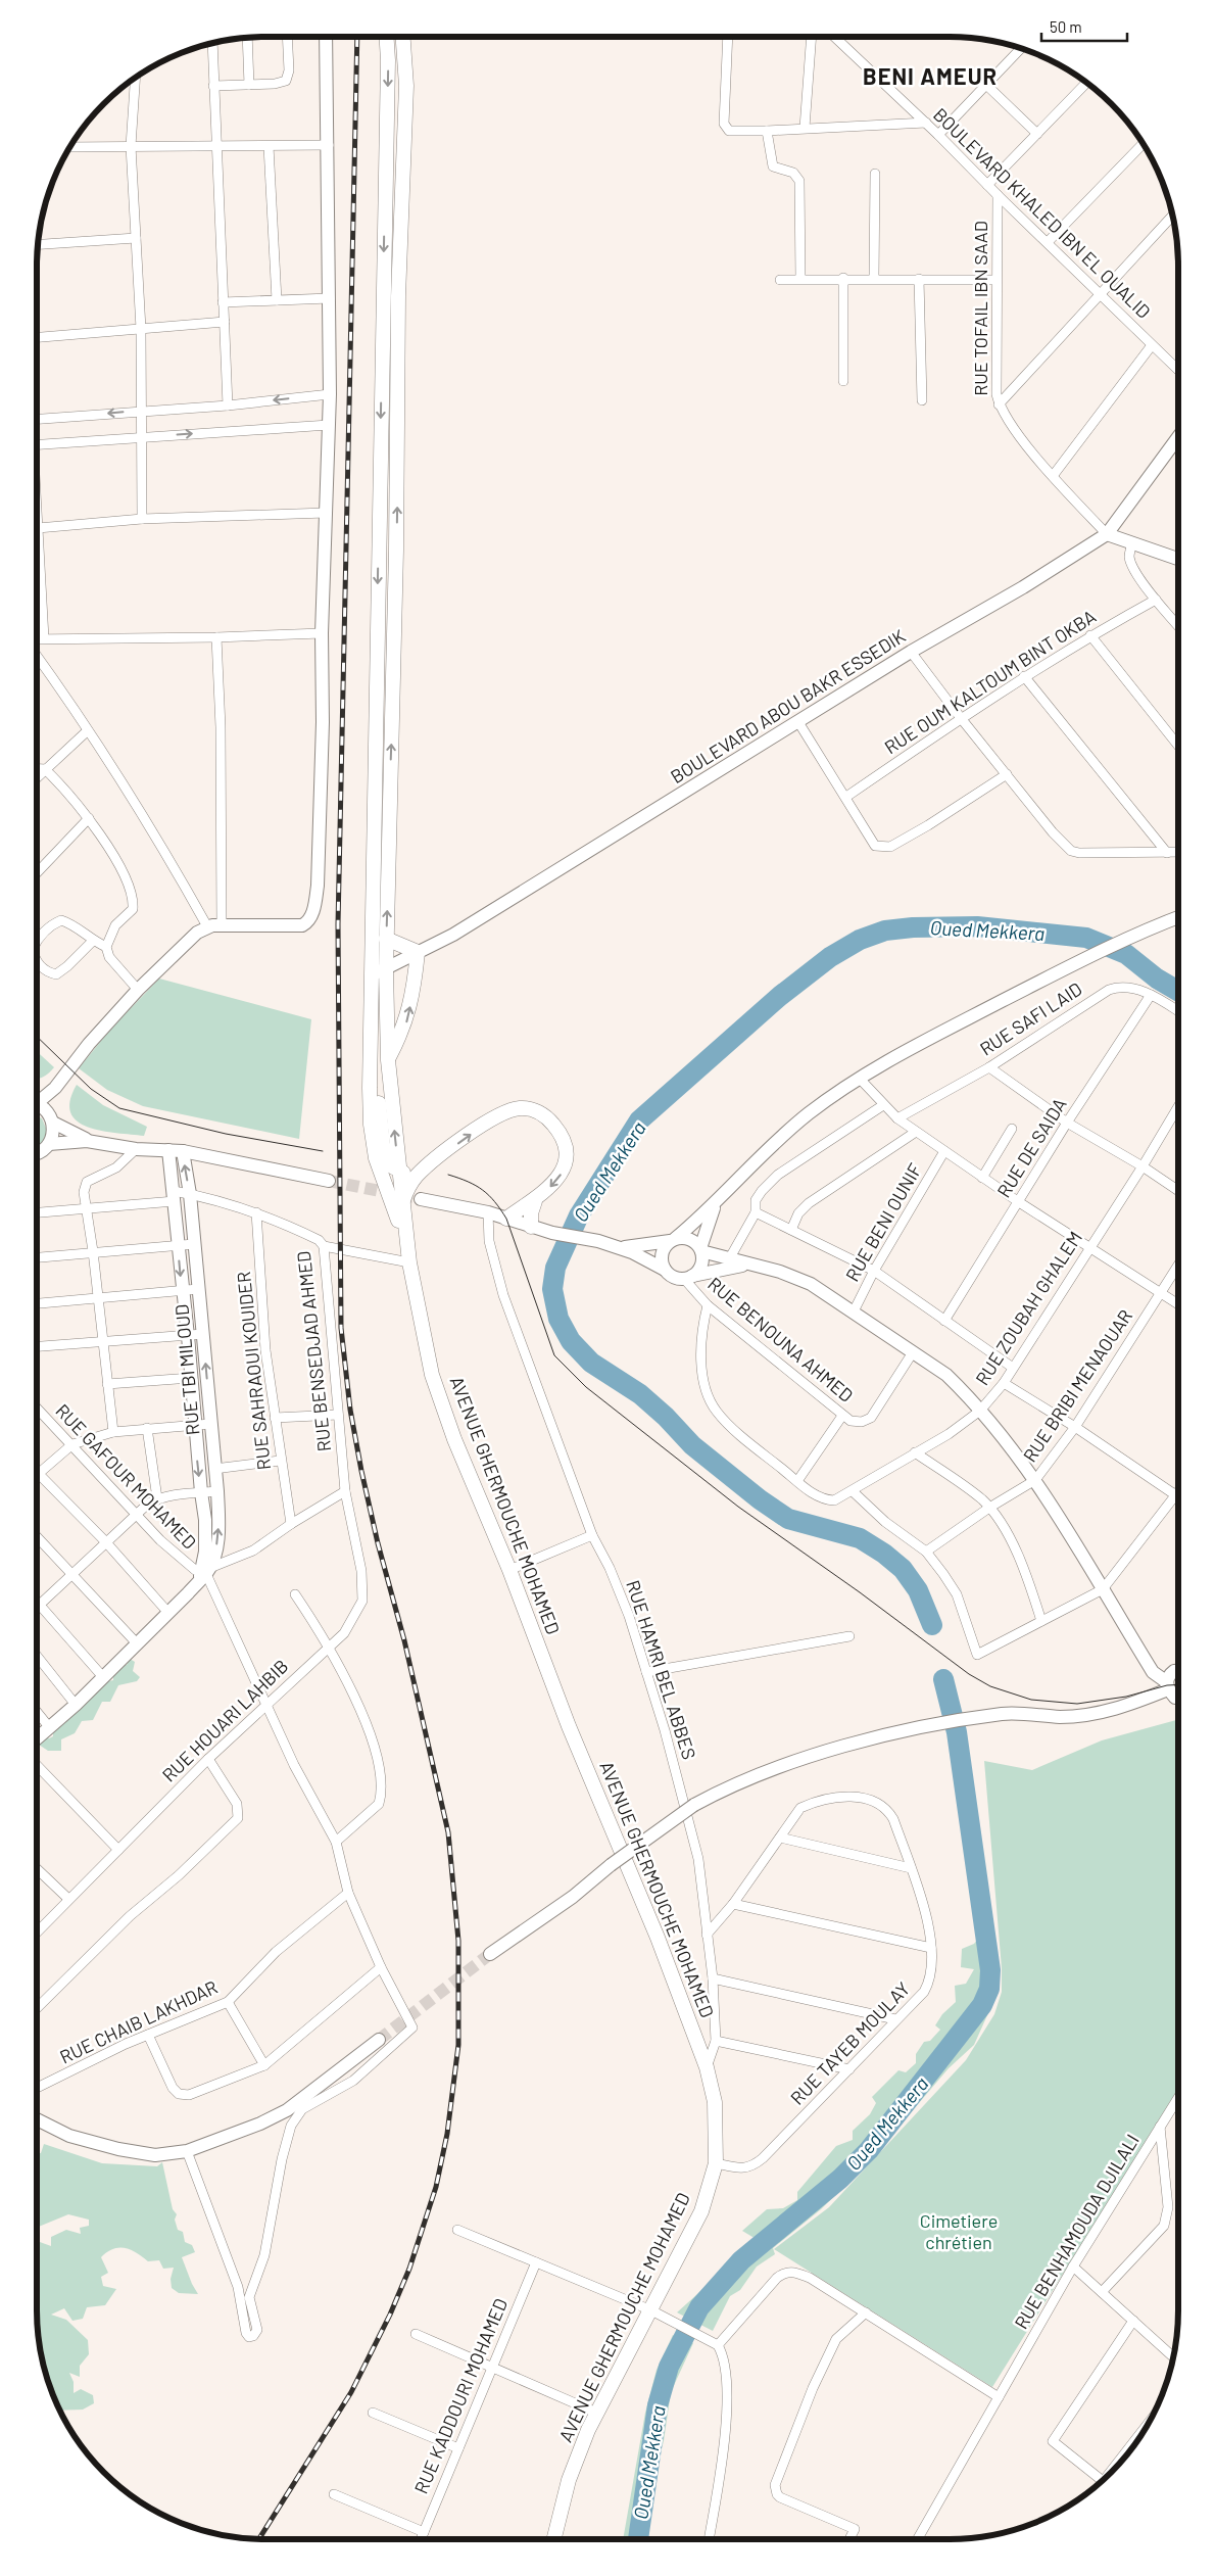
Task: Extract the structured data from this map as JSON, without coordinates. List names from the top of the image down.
{
  "streets": {
    "main road": ["AVENUE GHERMOUCHE MOHAMED"],
    "street": [
      "BOULEVARD KHALED IBN EL OUALID",
      "RUE TOFAIL IBN SAAD",
      "RUE OUM KALTOUM BINT OKBA",
      "BOULEVARD ABOU BAKR ESSEDIK",
      "RUE SAFI LAID",
      "RUE DE SAIDA",
      "RUE BENI OUNIF",
      "RUE ZOUBAH GHALEM",
      "RUE BENOUNA AHMED",
      "RUE BENSEDJAD AHMED",
      "RUE TBI MILOUD",
      "RUE SAHRAOUI KOUIDER",
      "RUE BRIBI MENAOUAR",
      "RUE GAFOUR MOHAMED",
      "RUE HAMRI BEL ABBES",
      "RUE HOUARI LAHBIB",
      "RUE CHAIB LAKHDAR",
      "RUE TAYEB MOULAY",
      "RUE BENHAMOUDA DJILALI",
      "RUE KADDOURI MOHAMED"
    ]
  },
  "crossings": [
    ["BOULEVARD KHALED IBN EL OUALID", "RUE TOFAIL IBN SAAD"],
    ["RUE TOFAIL IBN SAAD", "BOULEVARD ABOU BAKR ESSEDIK"],
    ["RUE SAFI LAID", "RUE DE SAIDA"],
    ["RUE ZOUBAH GHALEM", "RUE BENOUNA AHMED"],
    ["RUE BENSEDJAD AHMED", "RUE TBI MILOUD"],
    ["RUE BENSEDJAD AHMED", "RUE SAHRAOUI KOUIDER"],
    ["RUE BENSEDJAD AHMED", "RUE HOUARI LAHBIB"],
    ["RUE TBI MILOUD", "RUE GAFOUR MOHAMED"],
    ["AVENUE GHERMOUCHE MOHAMED", "RUE HAMRI BEL ABBES"],
    ["AVENUE GHERMOUCHE MOHAMED", "RUE TAYEB MOULAY"],
    ["RUE HAMRI BEL ABBES", "RUE TAYEB MOULAY"]
  ],
  "districts": ["BENI AMEUR"],
  "water": ["Oued Mekkera"],
  "parks": ["Cimetiere chrétien"],
  "scale_bar": "50 m"
}
